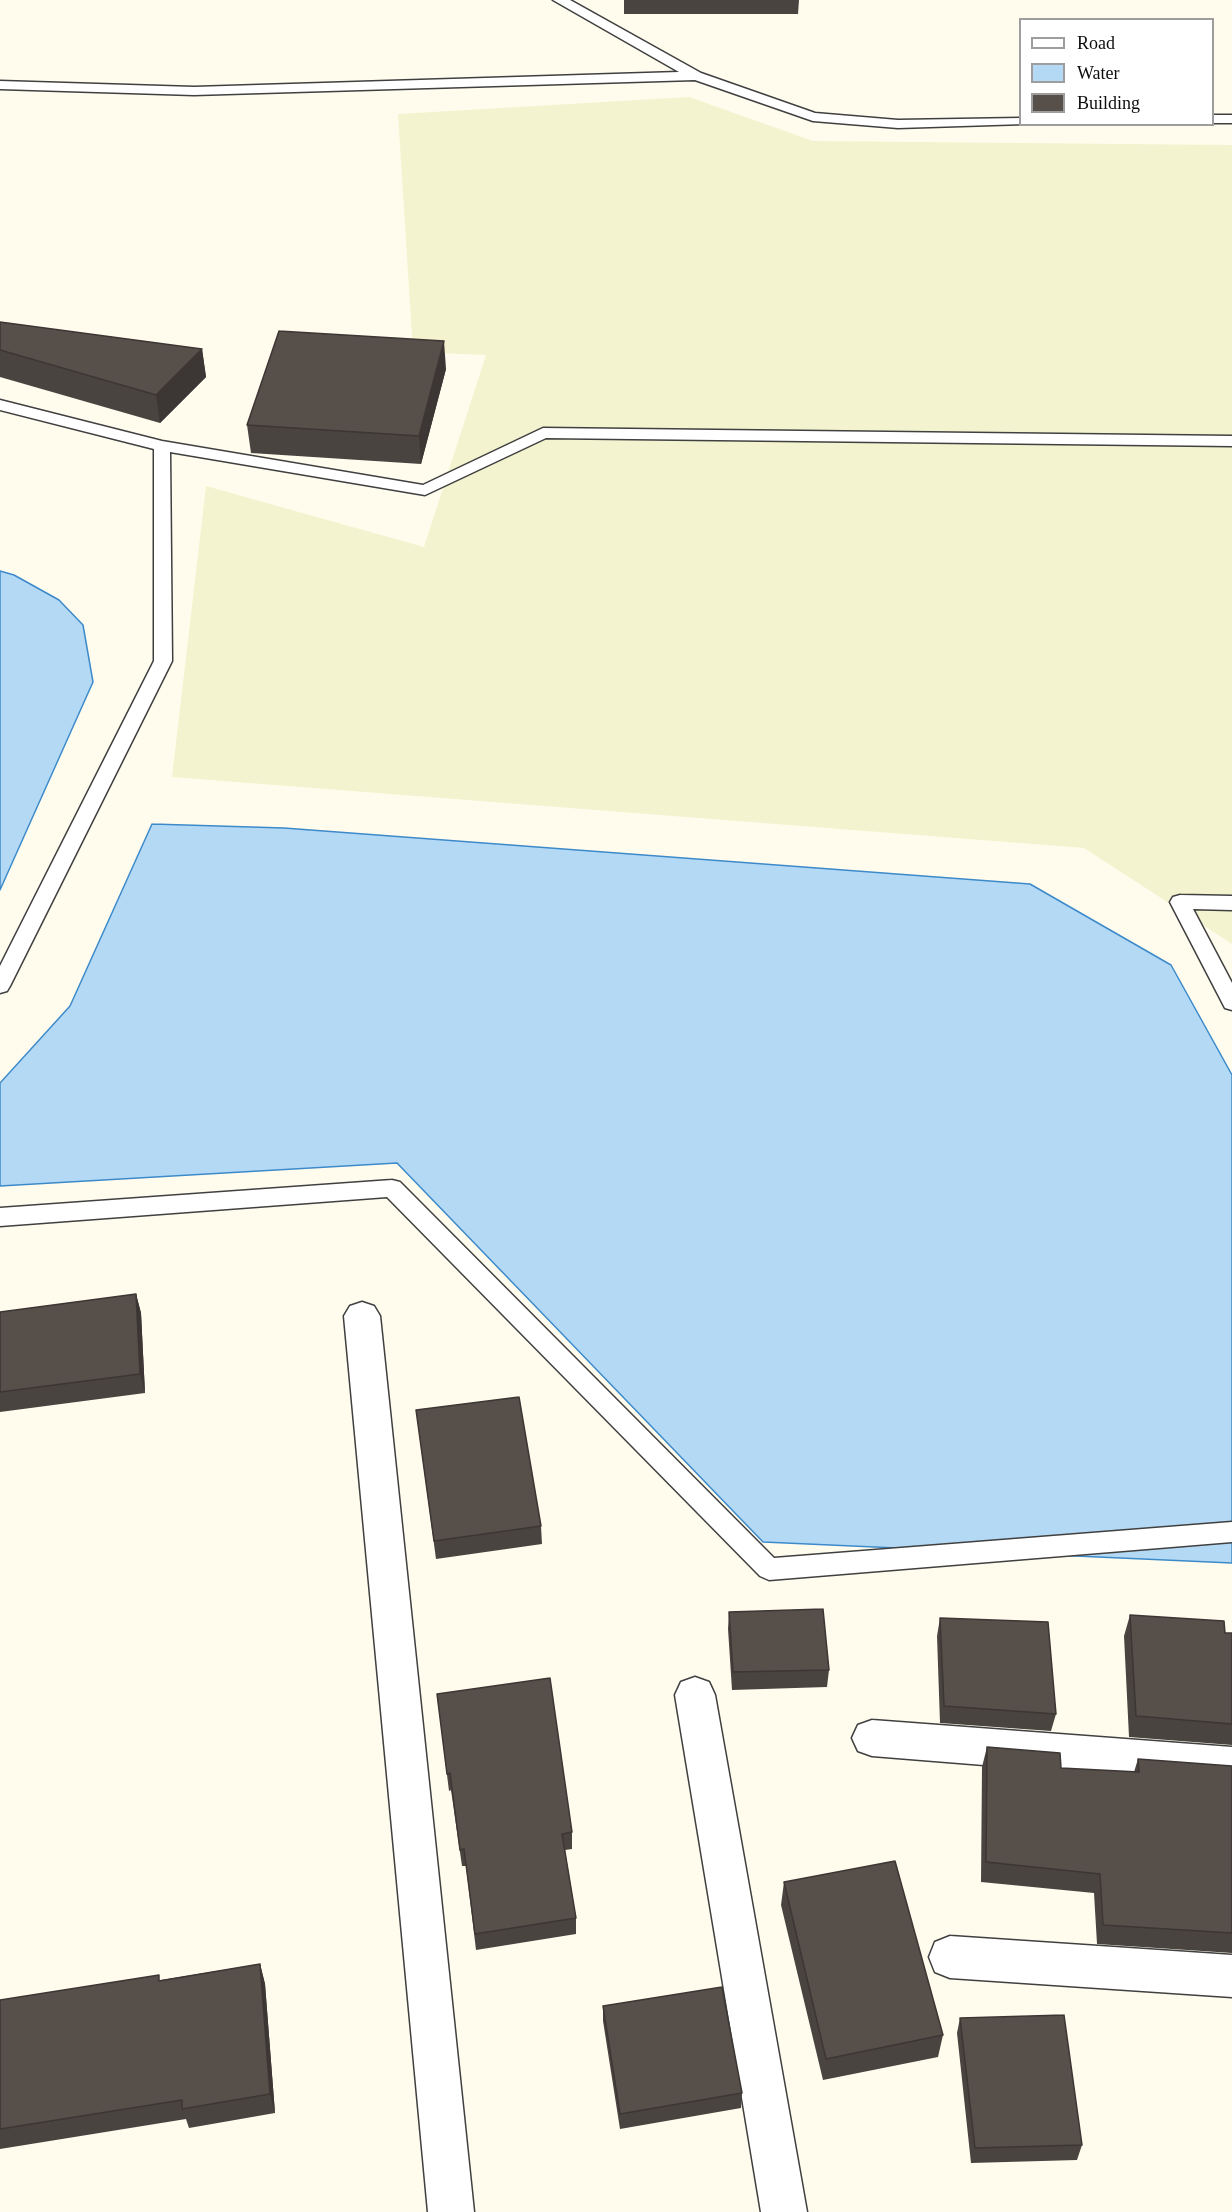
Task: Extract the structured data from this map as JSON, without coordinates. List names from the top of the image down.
{
  "legend": ["Road", "Water", "Building"]
}
